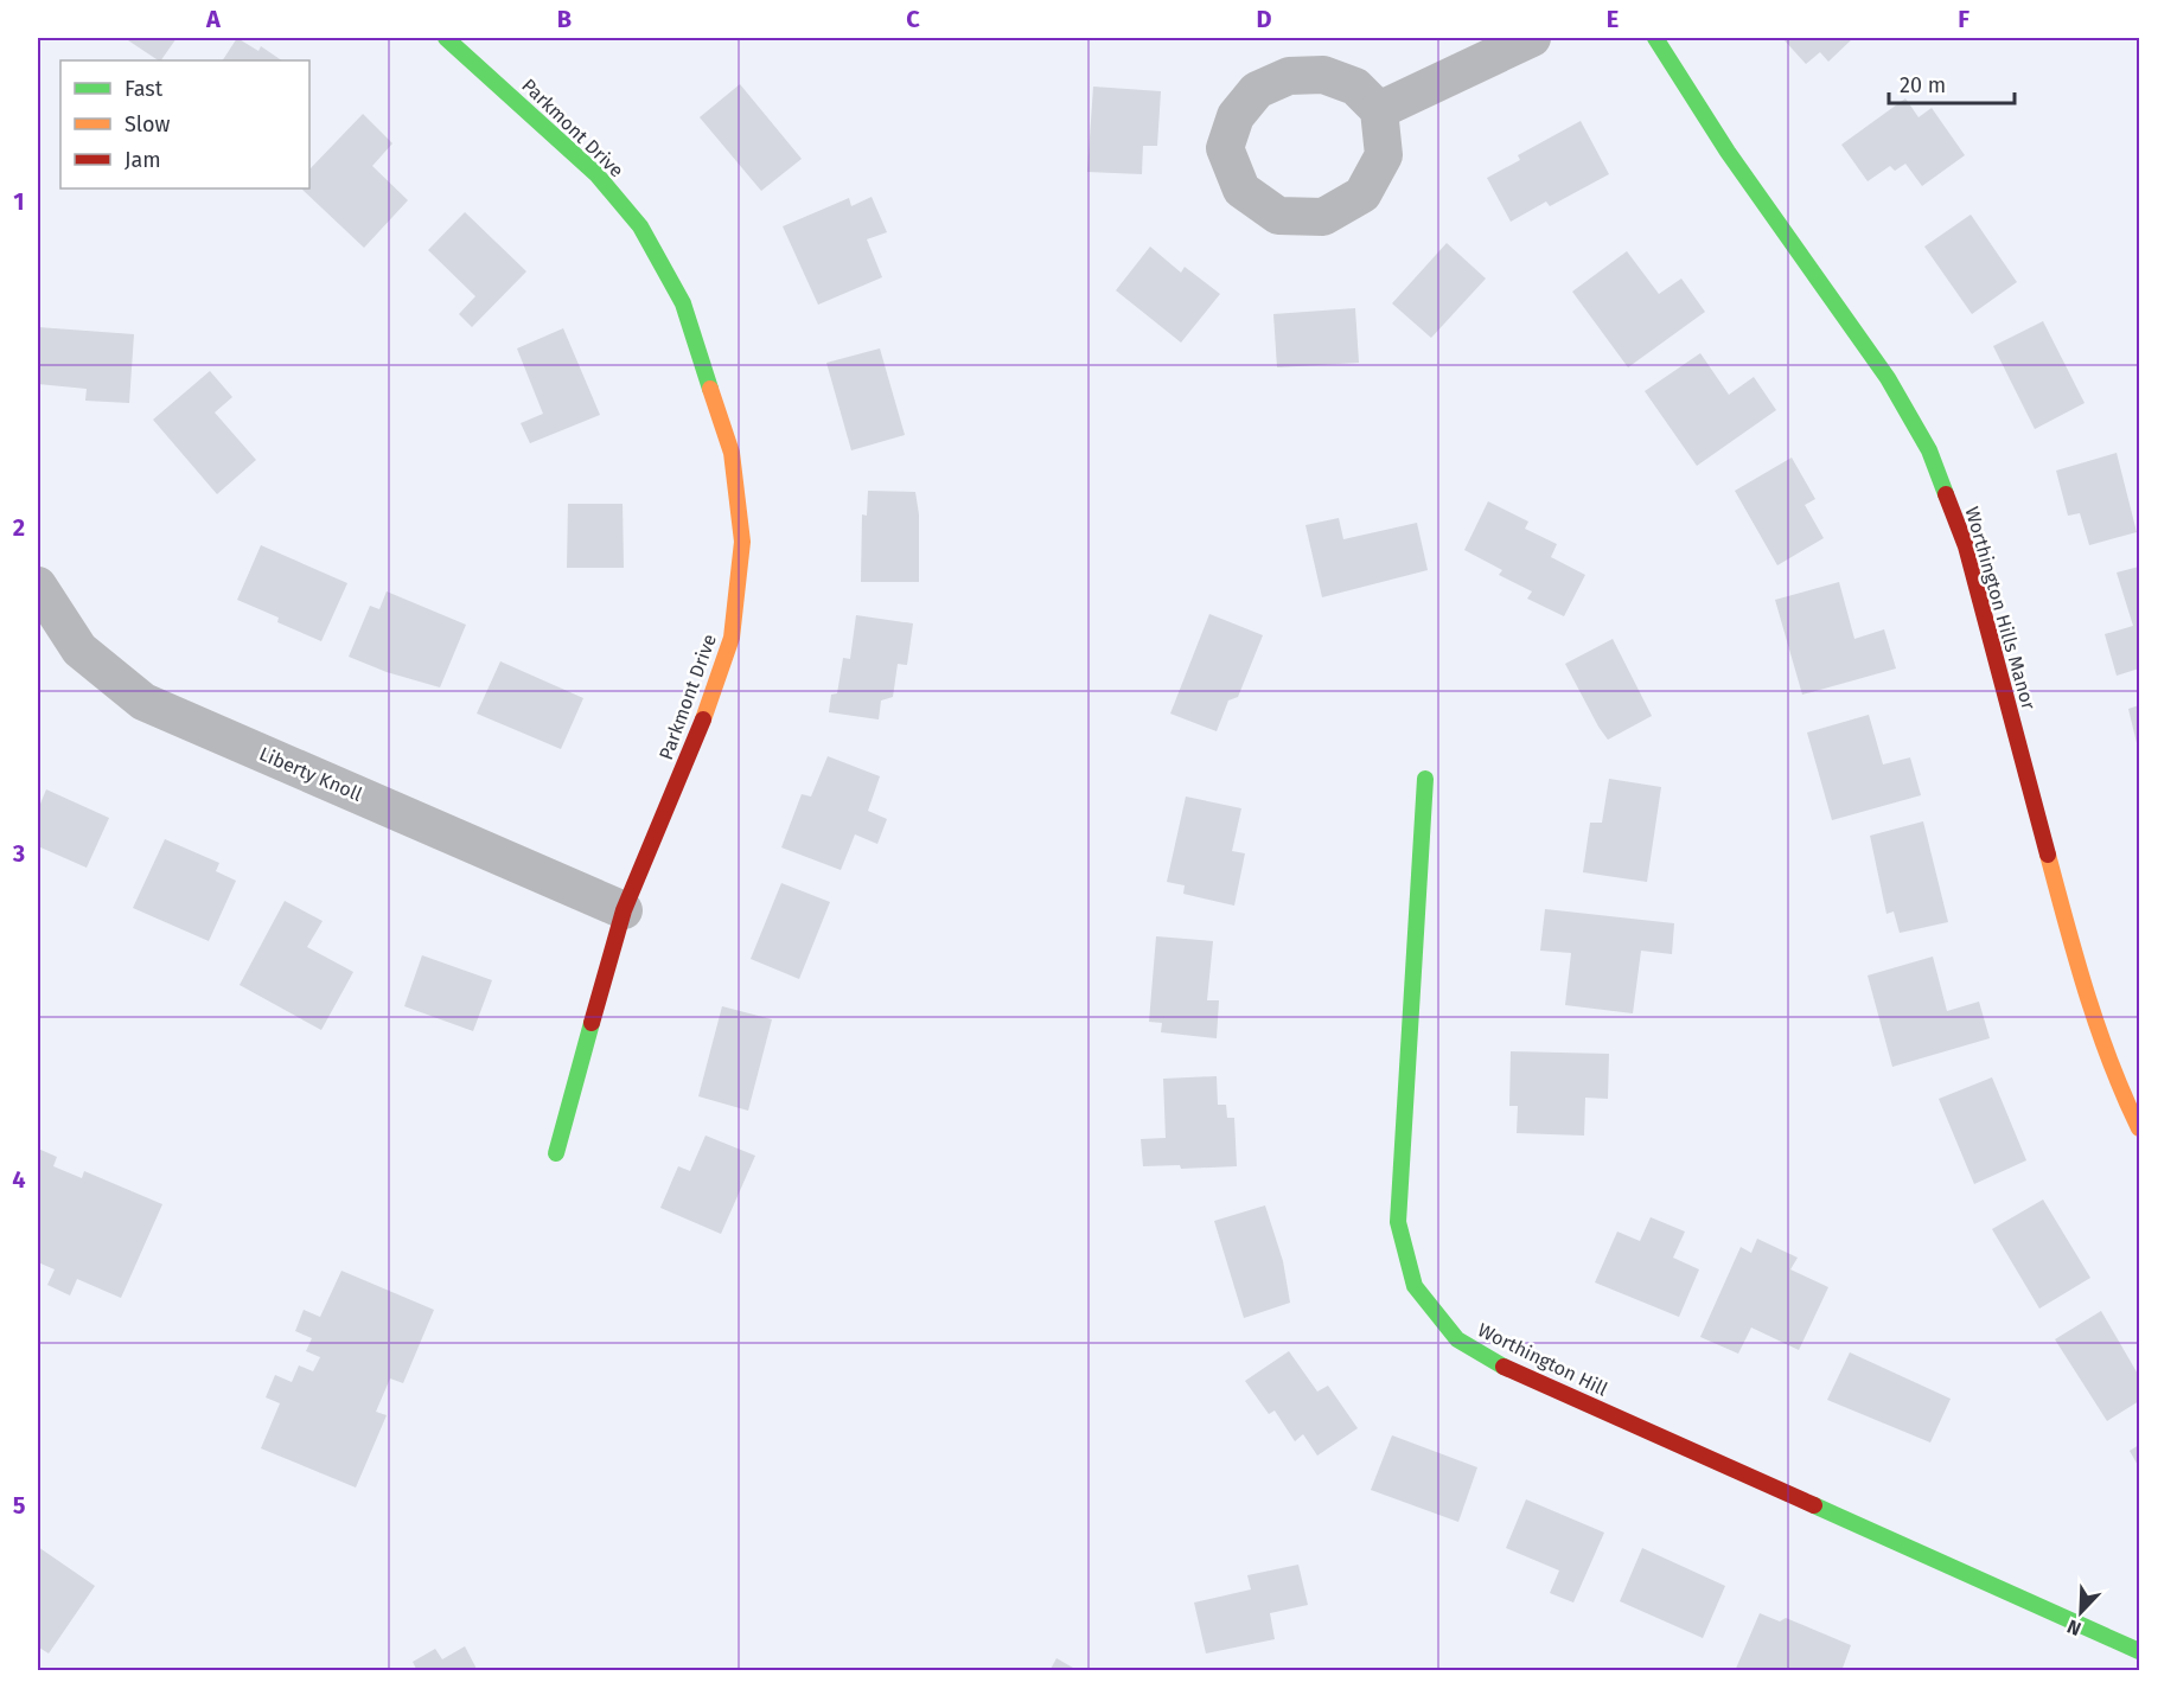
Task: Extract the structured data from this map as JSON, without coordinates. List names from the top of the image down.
{
  "streets": {
    "street": [
      "Parkmont Drive",
      "Worthington Hills Manor",
      "Liberty Knoll",
      "Worthington Hill"
    ]
  },
  "crossings": [
    ["Parkmont Drive", "Liberty Knoll"]
  ],
  "legend": ["Fast", "Slow", "Jam"],
  "scale_bar": "20 m",
  "north": "bottom left",
  "grid": {
    "columns": [
      "A",
      "B",
      "C",
      "D",
      "E",
      "F"
    ],
    "rows": [
      "1",
      "2",
      "3",
      "4",
      "5"
    ]
  }
}
